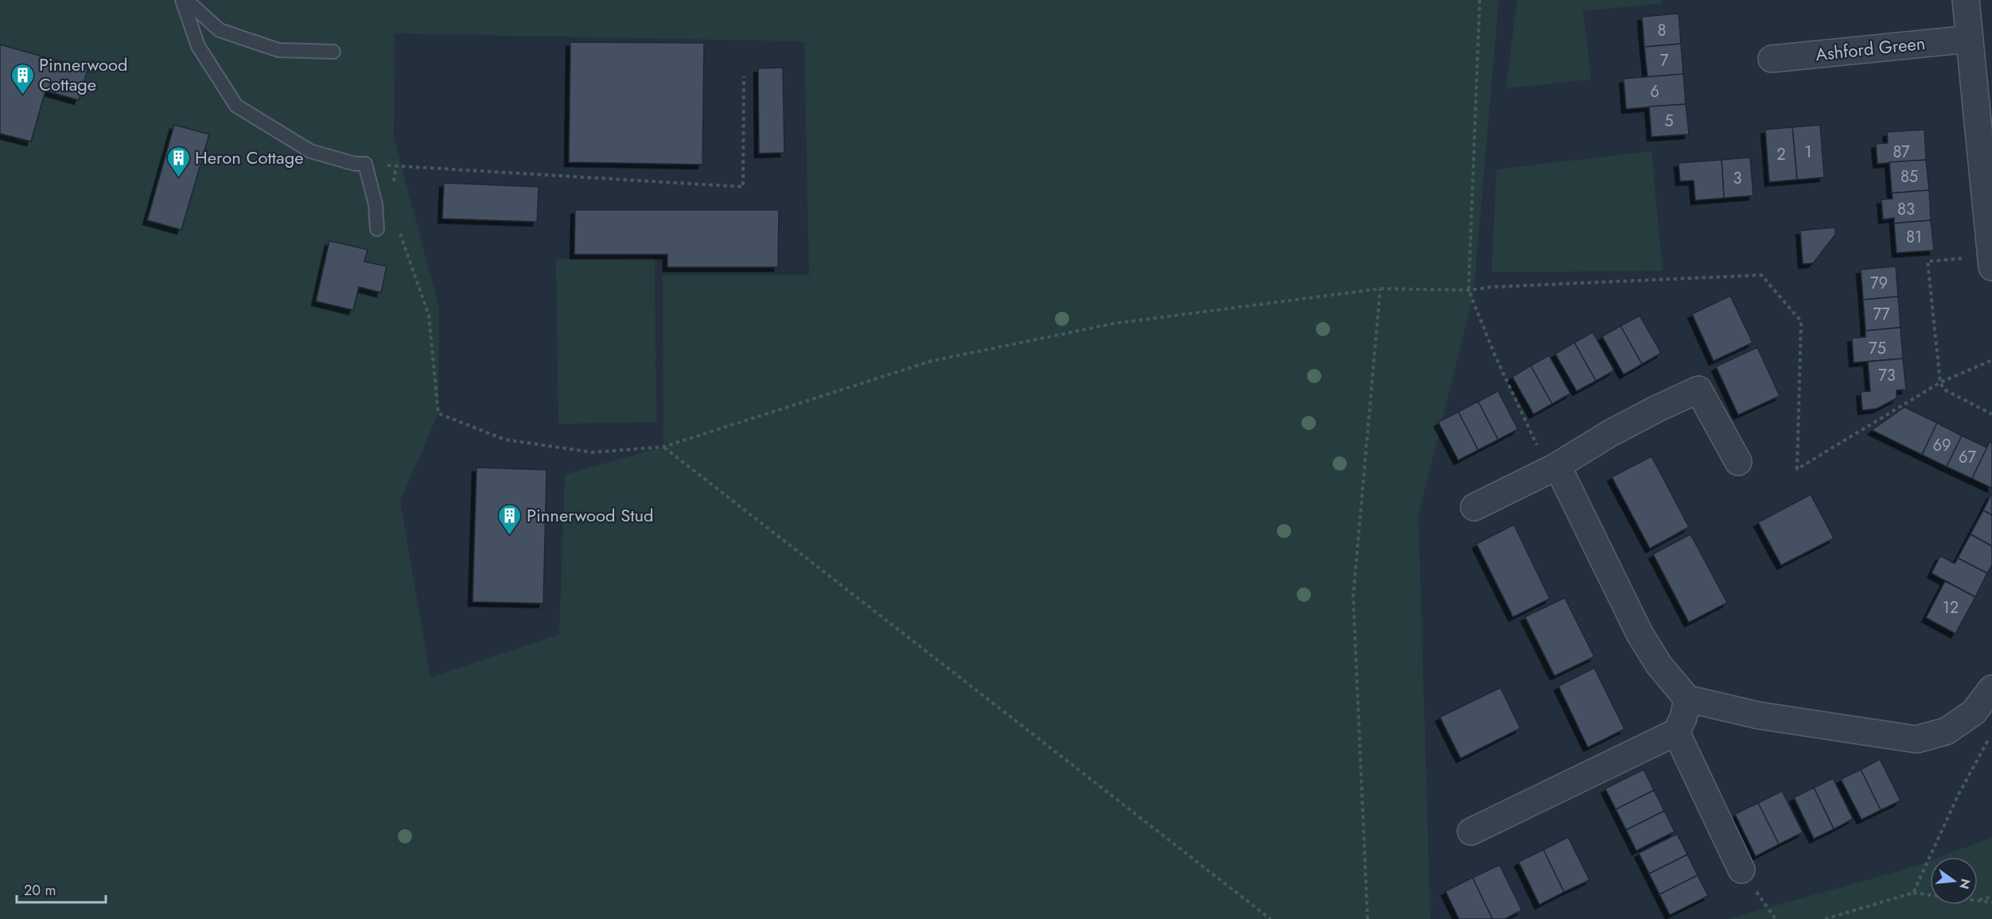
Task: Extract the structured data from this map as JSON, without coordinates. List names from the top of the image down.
{
  "streets": {
    "street": ["Ashford Green"]
  },
  "places": {
    "building": ["Pinnerwood Cottage", "Heron Cottage", "Pinnerwood Stud"]
  },
  "house_numbers": [
    "8",
    "7",
    "6",
    "5",
    "1",
    "87",
    "2",
    "85",
    "3",
    "83",
    "81",
    "79",
    "77",
    "75",
    "73",
    "69",
    "67",
    "12"
  ],
  "scale_bar": "20 m",
  "north": "right"
}
